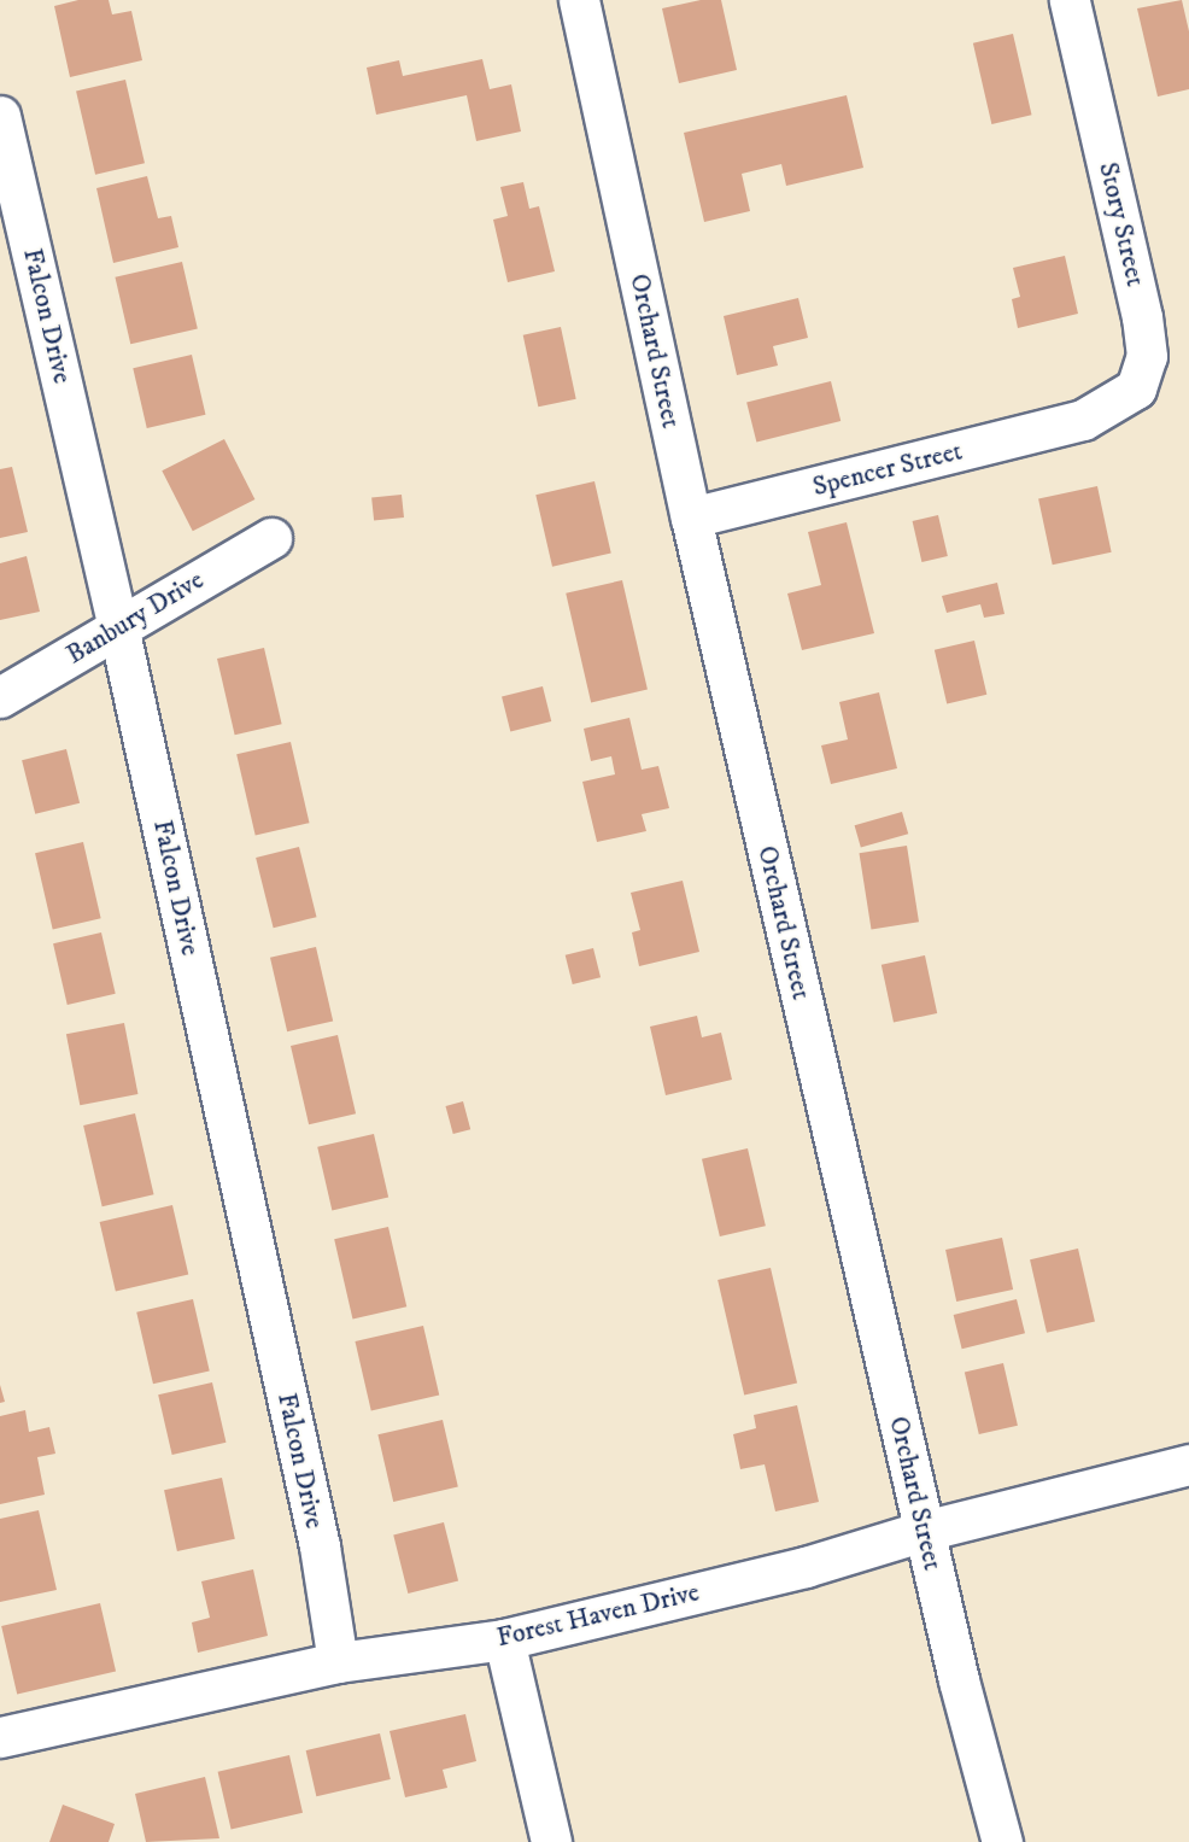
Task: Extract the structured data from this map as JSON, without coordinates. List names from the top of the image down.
{
  "streets": {
    "street": [
      "Story Street",
      "Falcon Drive",
      "Orchard Street",
      "Spencer Street",
      "Banbury Drive",
      "Forest Haven Drive"
    ]
  },
  "crossings": [
    ["Story Street", "Spencer Street"],
    ["Falcon Drive", "Banbury Drive"],
    ["Falcon Drive", "Forest Haven Drive"],
    ["Orchard Street", "Spencer Street"],
    ["Orchard Street", "Forest Haven Drive"]
  ]
}
